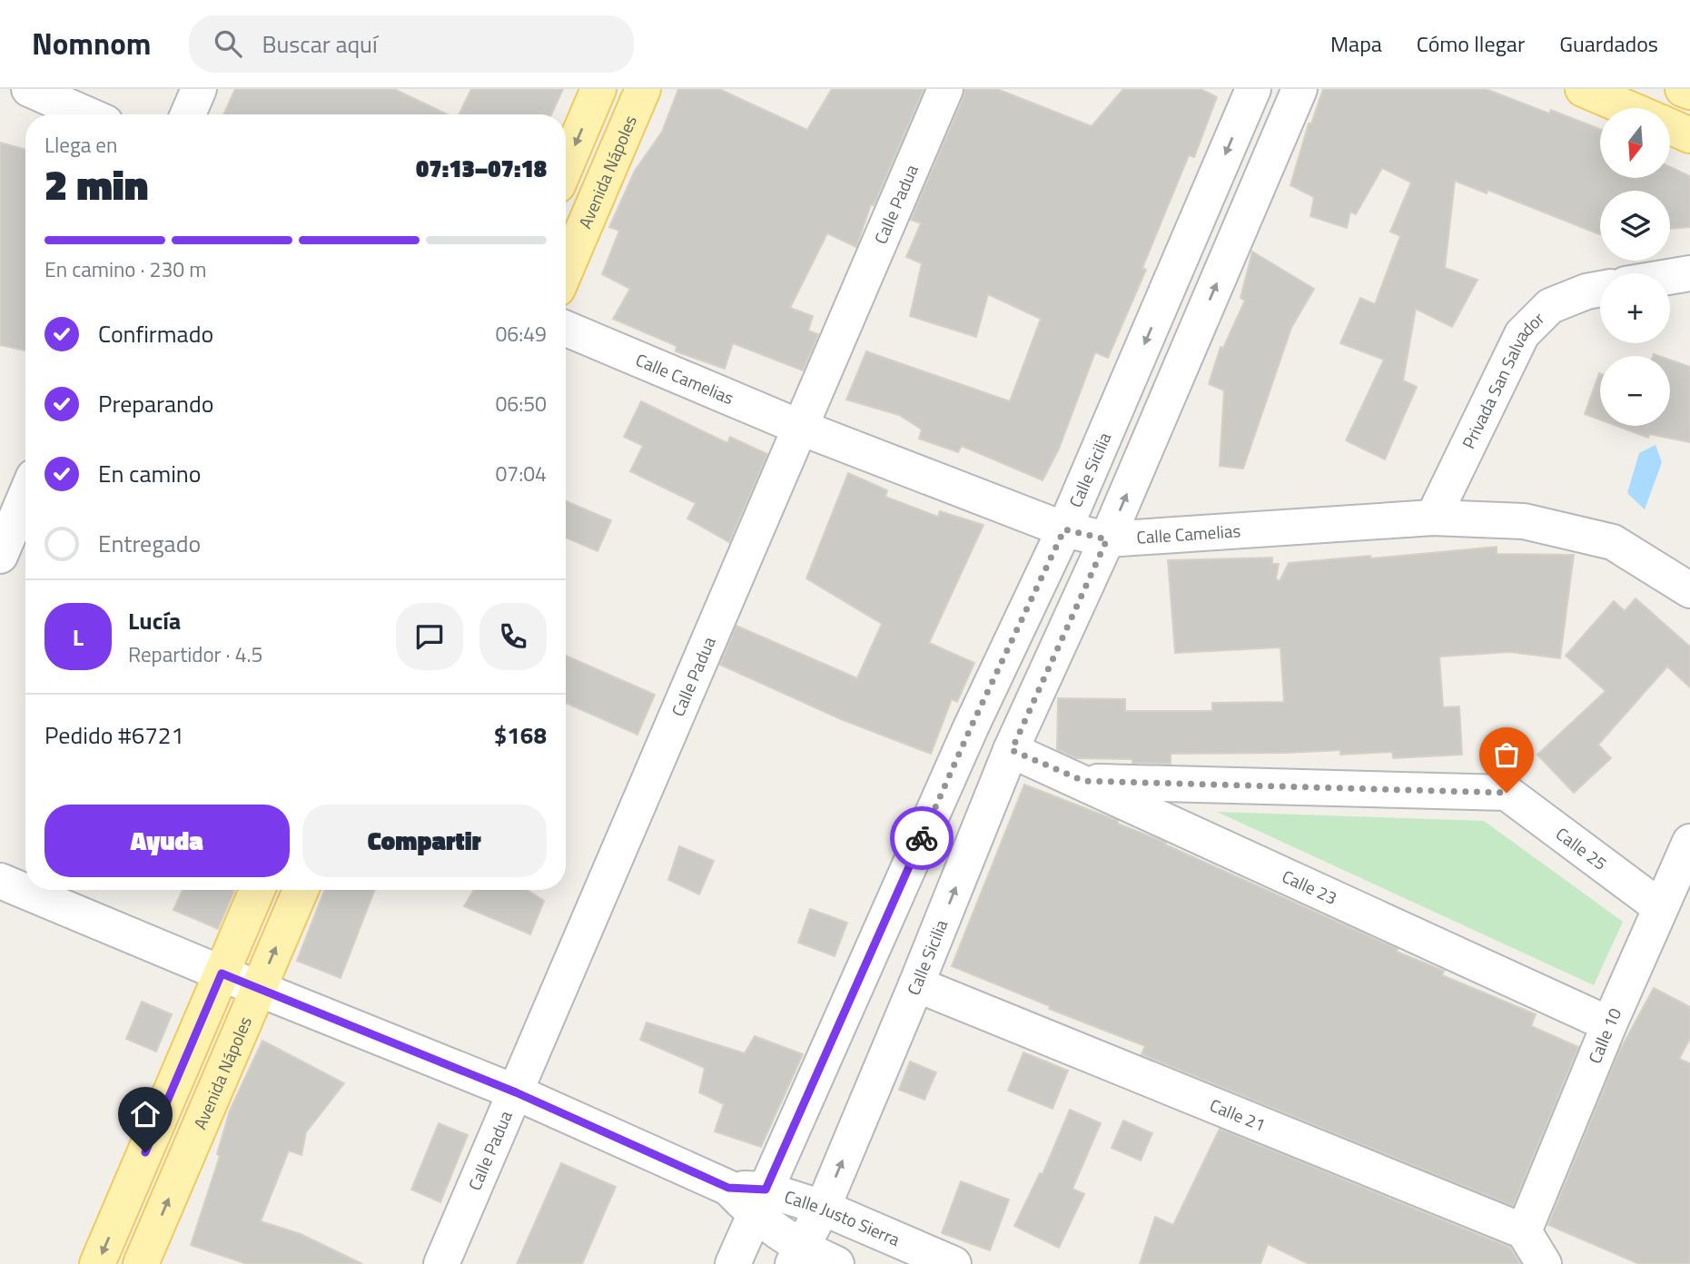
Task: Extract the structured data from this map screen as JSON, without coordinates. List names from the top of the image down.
{
  "streets": {
    "main road": ["Avenida Nápoles"],
    "street": [
      "Calle Padua",
      "Calle Camelias",
      "Privada San Salvador",
      "Calle Sicilia",
      "Calle 25",
      "Calle 23",
      "Calle 10",
      "Calle 21",
      "Calle Justo Sierra"
    ]
  },
  "crossings": [
    ["Calle Padua", "Calle Camelias"],
    ["Calle Camelias", "Privada San Salvador"],
    ["Calle Camelias", "Calle Sicilia"],
    ["Calle Sicilia", "Calle 23"],
    ["Calle Sicilia", "Calle 21"],
    ["Calle Sicilia", "Calle Justo Sierra"],
    ["Calle 25", "Calle 23"],
    ["Calle 25", "Calle 10"],
    ["Calle 23", "Calle 10"],
    ["Calle 10", "Calle 21"]
  ],
  "north": "bottom",
  "page": {
    "header": "Nomnom",
    "search": "Buscar aquí",
    "nav": ["Mapa", "Cómo llegar", "Guardados"],
    "map_buttons": ["+", "−"],
    "heading": ["2 min", "Llega en", "07:13–07:18"],
    "panel": [
      "Lucía",
      "Repartidor · 4.5",
      "Pedido #6721",
      "$168"
    ],
    "bar": "En camino · 230 m",
    "list": [
      ["Confirmado", "06:49"],
      ["Preparando", "06:50"],
      ["En camino", "07:04"],
      "Entregado"
    ],
    "round": "L",
    "buttons": ["Ayuda", "Compartir"]
  }
}
